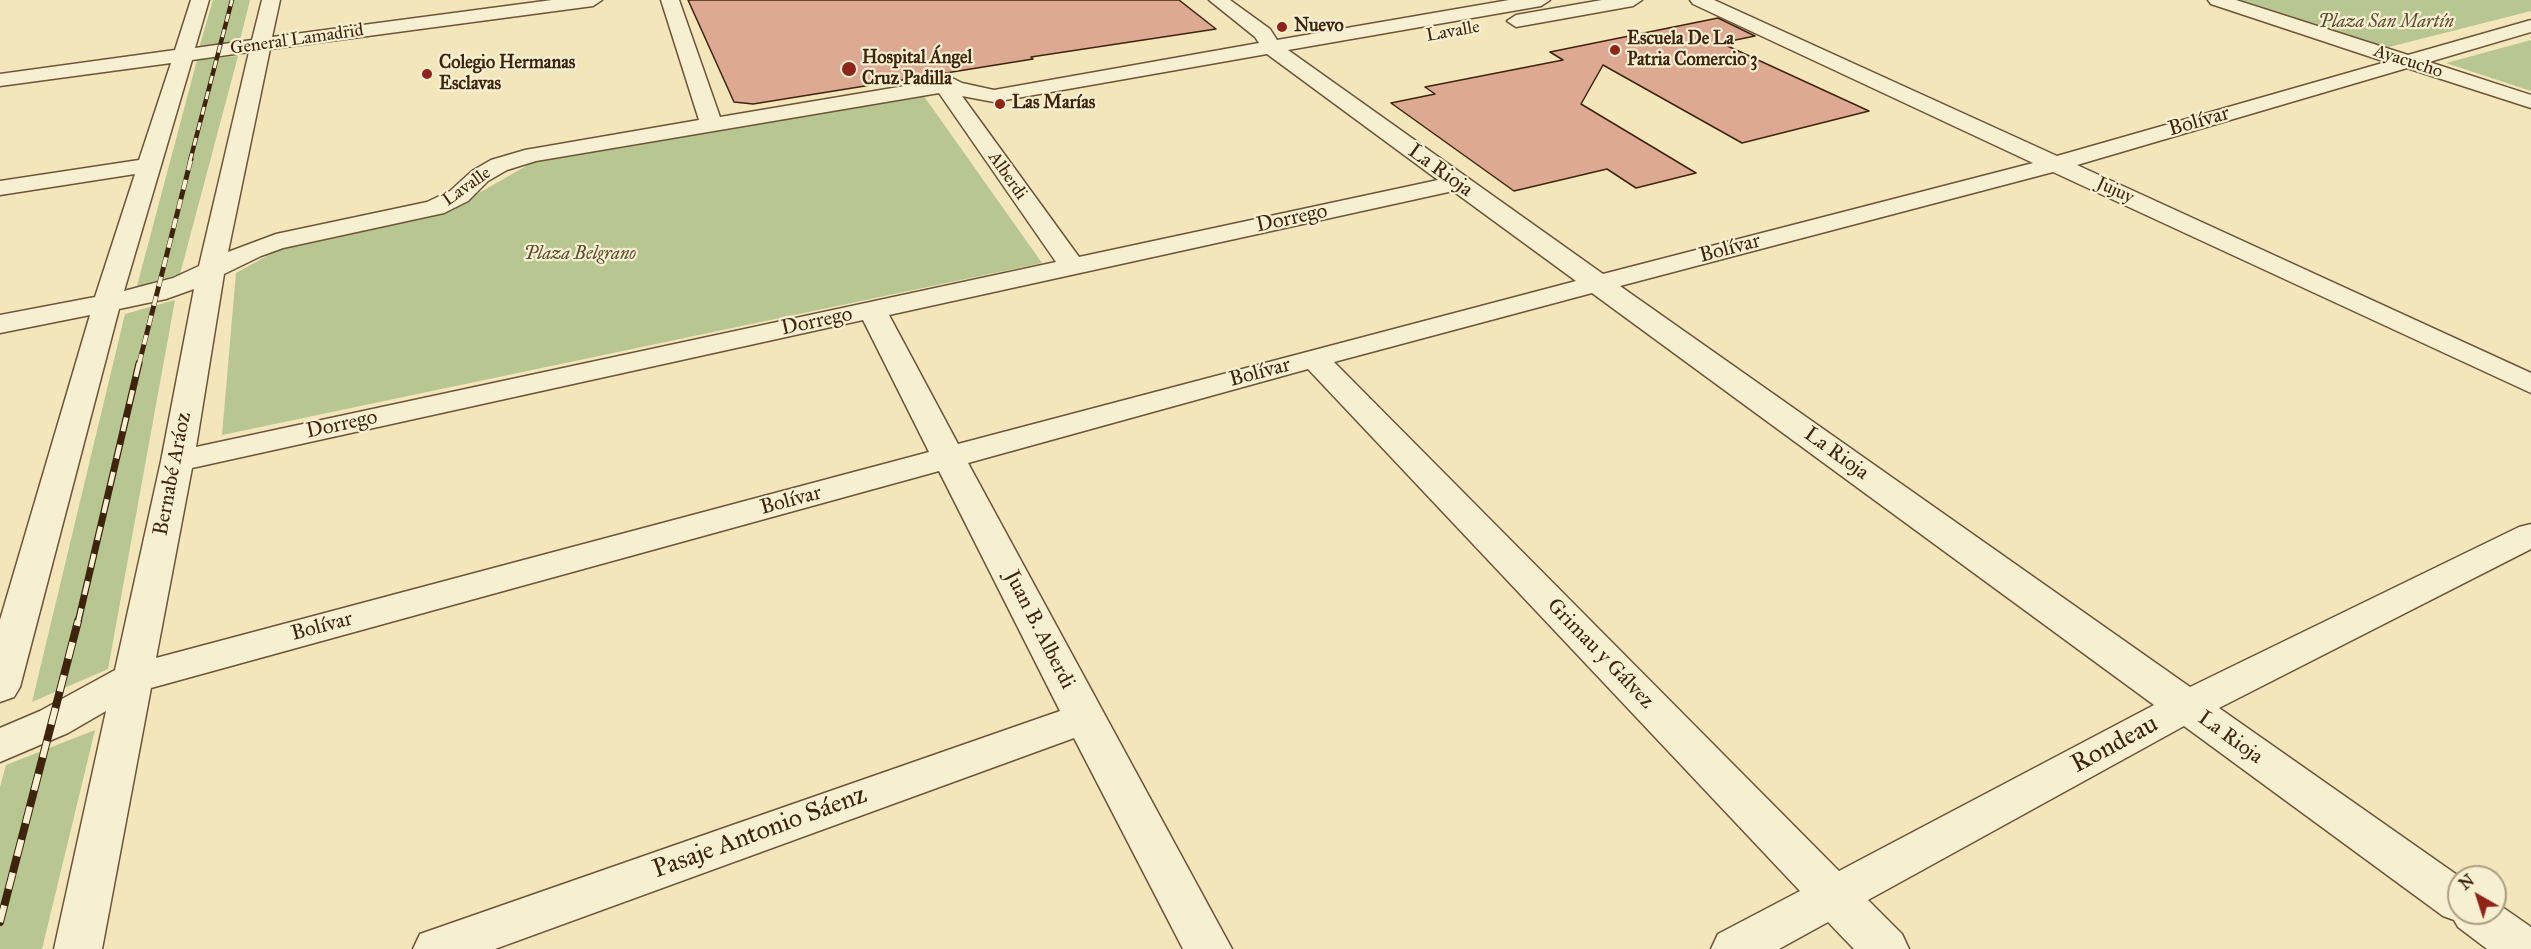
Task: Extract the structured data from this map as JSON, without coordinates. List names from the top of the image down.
{
  "streets": {
    "street": [
      "Lavalle",
      "General Lamadrid",
      "Ayacucho",
      "Bolívar",
      "La Rioja",
      "Alberdi",
      "Jujuy",
      "Dorrego",
      "Bernabé Aráoz",
      "Juan B. Alberdi",
      "Grimau y Gálvez",
      "Rondeau",
      "Pasaje Antonio Sáenz"
    ]
  },
  "crossings": [
    ["Lavalle", "La Rioja"],
    ["Lavalle", "Alberdi"],
    ["Lavalle", "Bernabé Aráoz"],
    ["General Lamadrid", "Bernabé Aráoz"],
    ["Ayacucho", "Bolívar"],
    ["Bolívar", "La Rioja"],
    ["Bolívar", "Jujuy"],
    ["Bolívar", "Bernabé Aráoz"],
    ["Bolívar", "Juan B. Alberdi"],
    ["Bolívar", "Grimau y Gálvez"],
    ["La Rioja", "Dorrego"],
    ["La Rioja", "Rondeau"],
    ["Alberdi", "Dorrego"],
    ["Dorrego", "Bernabé Aráoz"],
    ["Dorrego", "Juan B. Alberdi"],
    ["Juan B. Alberdi", "Pasaje Antonio Sáenz"],
    ["Grimau y Gálvez", "Rondeau"]
  ],
  "parks": ["Plaza San Martín", "Plaza Belgrano"],
  "places": [
    "Nuevo",
    "Escuela De La Patria Comercio 3",
    "Hospital Ángel Cruz Padilla",
    "Colegio Hermanas Esclavas",
    "Las Marías"
  ],
  "north": "top left"
}
